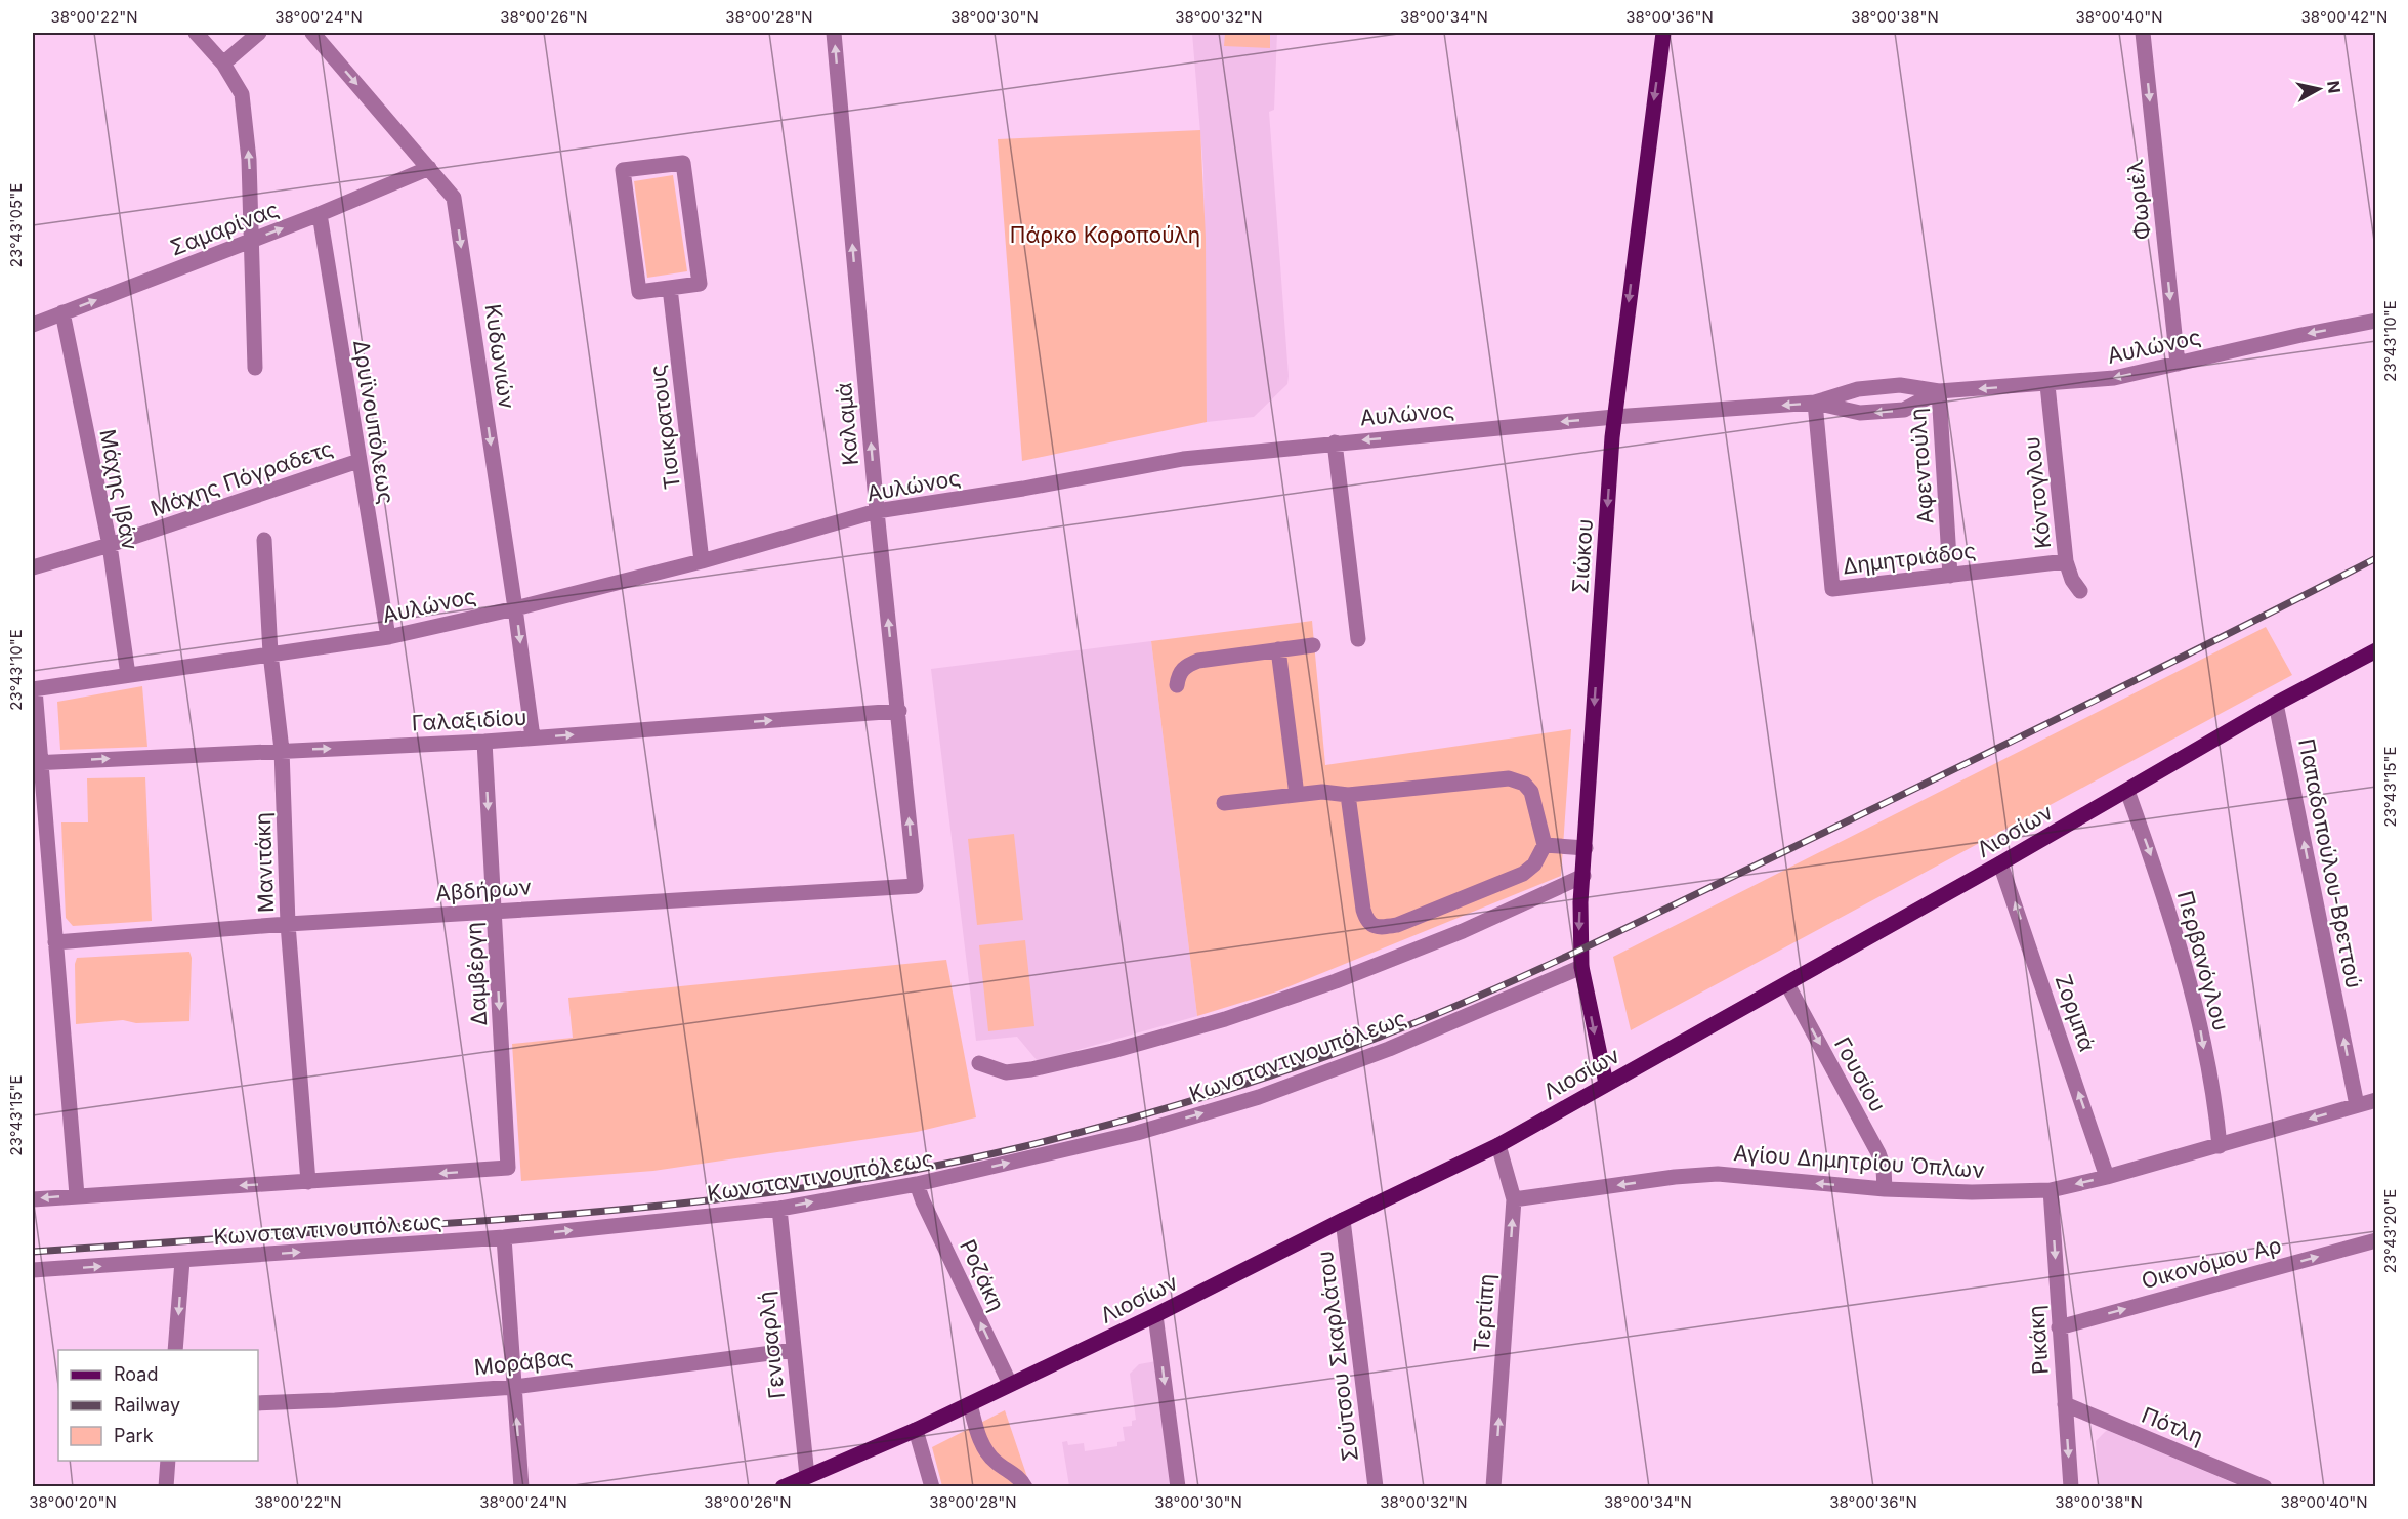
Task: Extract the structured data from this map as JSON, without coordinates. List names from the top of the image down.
{
  "streets": {
    "main road": ["Σιώκου", "Λιοσίων"],
    "street": [
      "Φωριέλ",
      "Σαμαρίνας",
      "Αυλώνος",
      "Κυδωνιών",
      "Δρυϊνουπόλεως",
      "Καλαμά",
      "Τισικρατους",
      "Αφεντούλη",
      "Μάχης Πόγραδετς",
      "Μάχης Ιβάν",
      "Κόντογλου",
      "Δημητριάδος",
      "Γαλαξιδίου",
      "Μανιτάκη",
      "Παπαδοπούλου-Βρεττού",
      "Αβδήρων",
      "Περβανόγλου",
      "Δαμβέργη",
      "Ζορμπά",
      "Κωνσταντινουπόλεως",
      "Γουσίου",
      "Αγίου Δημητρίου Όπλων",
      "Οικονόμου Αρ",
      "Ροζάκη",
      "Τερτίπη",
      "Ρικάκη",
      "Γενισαρλή",
      "Σούτσου Σκαρλάτου",
      "Μοράβας",
      "Πότλη"
    ]
  },
  "crossings": [
    ["Φωριέλ", "Αυλώνος"],
    ["Σαμαρίνας", "Κυδωνιών"],
    ["Σαμαρίνας", "Δρυϊνουπόλεως"],
    ["Σαμαρίνας", "Μάχης Ιβάν"],
    ["Αυλώνος", "Κυδωνιών"],
    ["Αυλώνος", "Δρυϊνουπόλεως"],
    ["Αυλώνος", "Καλαμά"],
    ["Αυλώνος", "Τισικρατους"],
    ["Αυλώνος", "Αφεντούλη"],
    ["Αυλώνος", "Μάχης Ιβάν"],
    ["Αυλώνος", "Κόντογλου"],
    ["Αυλώνος", "Σιώκου"],
    ["Αυλώνος", "Δημητριάδος"],
    ["Αυλώνος", "Μανιτάκη"],
    ["Κυδωνιών", "Γαλαξιδίου"],
    ["Δρυϊνουπόλεως", "Μάχης Πόγραδετς"],
    ["Καλαμά", "Γαλαξιδίου"],
    ["Καλαμά", "Αβδήρων"],
    ["Αφεντούλη", "Δημητριάδος"],
    ["Μάχης Πόγραδετς", "Μάχης Ιβάν"],
    ["Κόντογλου", "Δημητριάδος"],
    ["Σιώκου", "Λιοσίων"],
    ["Σιώκου", "Κωνσταντινουπόλεως"],
    ["Γαλαξιδίου", "Μανιτάκη"],
    ["Γαλαξιδίου", "Δαμβέργη"],
    ["Λιοσίων", "Παπαδοπούλου-Βρεττού"],
    ["Λιοσίων", "Περβανόγλου"],
    ["Λιοσίων", "Ζορμπά"],
    ["Λιοσίων", "Γουσίου"],
    ["Λιοσίων", "Ροζάκη"],
    ["Λιοσίων", "Τερτίπη"],
    ["Λιοσίων", "Γενισαρλή"],
    ["Λιοσίων", "Σούτσου Σκαρλάτου"],
    ["Μανιτάκη", "Αβδήρων"],
    ["Μανιτάκη", "Δαμβέργη"],
    ["Παπαδοπούλου-Βρεττού", "Αγίου Δημητρίου Όπλων"],
    ["Αβδήρων", "Δαμβέργη"],
    ["Περβανόγλου", "Αγίου Δημητρίου Όπλων"],
    ["Ζορμπά", "Αγίου Δημητρίου Όπλων"],
    ["Κωνσταντινουπόλεως", "Ροζάκη"],
    ["Κωνσταντινουπόλεως", "Γενισαρλή"],
    ["Γουσίου", "Αγίου Δημητρίου Όπλων"],
    ["Αγίου Δημητρίου Όπλων", "Τερτίπη"],
    ["Αγίου Δημητρίου Όπλων", "Ρικάκη"],
    ["Οικονόμου Αρ", "Ρικάκη"],
    ["Ρικάκη", "Πότλη"],
    ["Γενισαρλή", "Μοράβας"]
  ],
  "one_way": [
    "Φωριέλ",
    "Σαμαρίνας",
    "Αυλώνος",
    "Κυδωνιών",
    "Καλαμά",
    "Σιώκου",
    "Γαλαξιδίου",
    "Παπαδοπούλου-Βρεττού",
    "Περβανόγλου",
    "Ζορμπά",
    "Γουσίου",
    "Αγίου Δημητρίου Όπλων",
    "Οικονόμου Αρ",
    "Ροζάκη",
    "Τερτίπη",
    "Ρικάκη"
  ],
  "parks": ["Πάρκο Κοροπούλη"],
  "legend": ["Road", "Railway", "Park"],
  "north": "right",
  "coordinates": [
    "38°00'22\"N",
    "38°00'24\"N",
    "38°00'26\"N",
    "38°00'28\"N",
    "38°00'30\"N",
    "38°00'32\"N",
    "38°00'34\"N",
    "38°00'36\"N",
    "38°00'38\"N",
    "38°00'40\"N",
    "38°00'42\"N",
    "23°43'05\"E",
    "23°43'10\"E",
    "23°43'15\"E",
    "23°43'20\"E",
    "38°00'20\"N"
  ]
}
